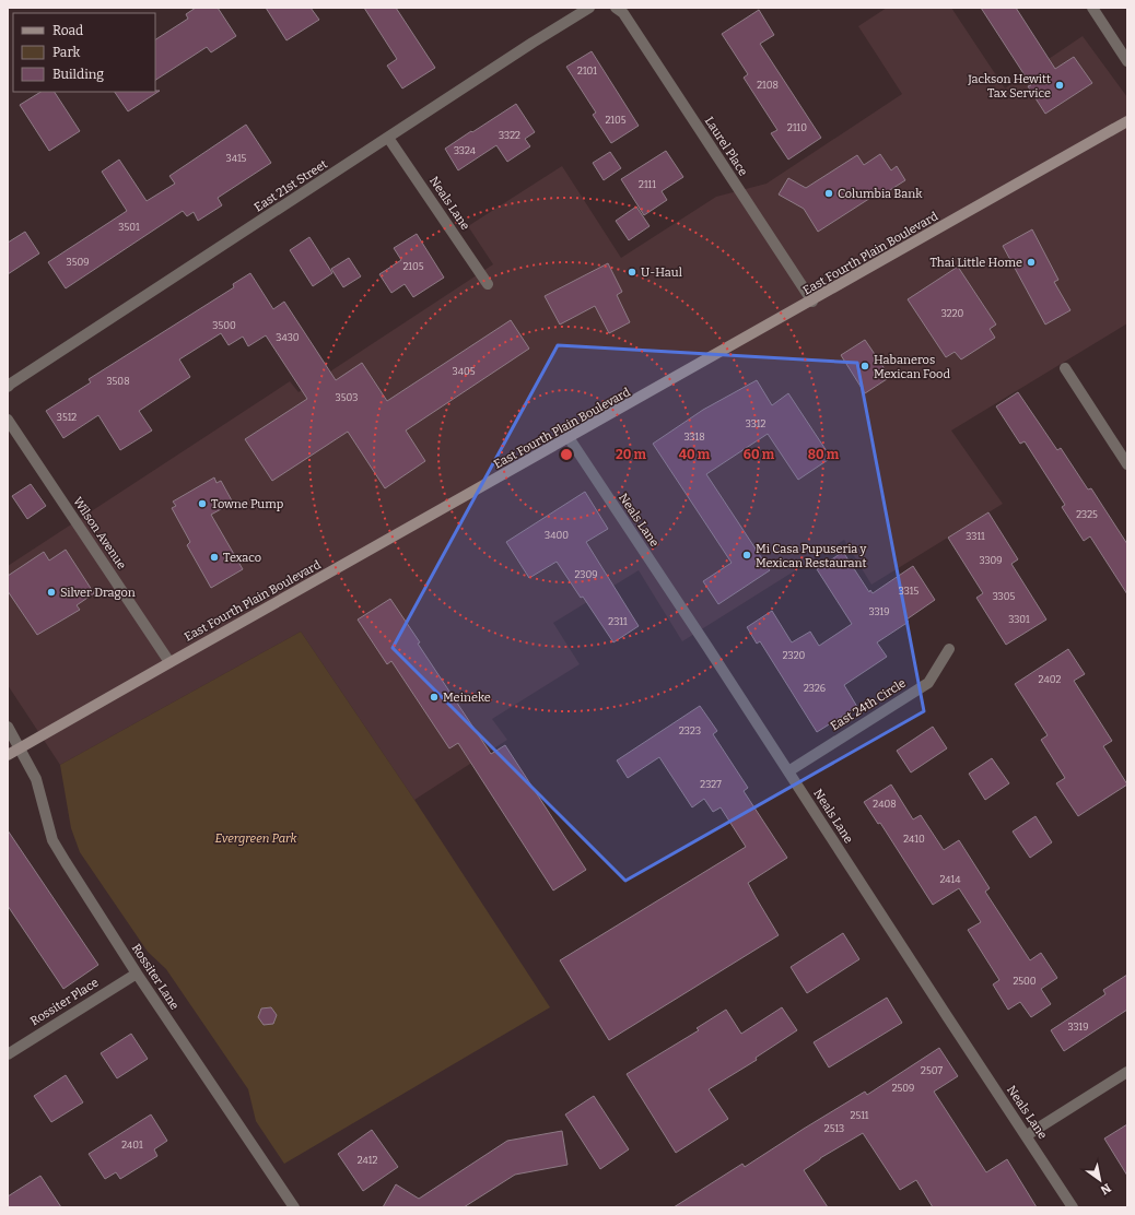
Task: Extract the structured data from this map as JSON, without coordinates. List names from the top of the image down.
{
  "streets": {
    "main road": ["East Fourth Plain Boulevard"],
    "street": [
      "Laurel Place",
      "East 21st Street",
      "Neals Lane",
      "Wilson Avenue",
      "East 24th Circle",
      "Rossiter Lane",
      "Rossiter Place"
    ]
  },
  "crossings": [
    ["Laurel Place", "East Fourth Plain Boulevard"],
    ["East 21st Street", "Neals Lane"],
    ["Neals Lane", "East Fourth Plain Boulevard"],
    ["Neals Lane", "East 24th Circle"],
    ["East Fourth Plain Boulevard", "Wilson Avenue"],
    ["East Fourth Plain Boulevard", "Rossiter Lane"],
    ["Rossiter Lane", "Rossiter Place"]
  ],
  "parks": ["Evergreen Park"],
  "places": [
    "Jackson Hewitt Tax Service",
    "Columbia Bank",
    "Thai Little Home",
    "U-Haul",
    "Habaneros Mexican Food",
    "Towne Pump",
    "Mi Casa Pupuseria y Mexican Restaurant",
    "Texaco",
    "Silver Dragon",
    "Meineke"
  ],
  "house_numbers": [
    "2101",
    "2108",
    "2105",
    "2110",
    "3322",
    "3324",
    "3415",
    "2111",
    "3501",
    "3509",
    "2105",
    "3220",
    "3500",
    "3430",
    "3405",
    "3508",
    "3503",
    "3512",
    "3312",
    "3318",
    "2325",
    "3400",
    "3311",
    "3309",
    "2309",
    "3315",
    "3305",
    "3319",
    "3301",
    "2311",
    "2320",
    "2402",
    "2326",
    "2323",
    "2327",
    "2408",
    "2410",
    "2414",
    "2500",
    "3319",
    "2507",
    "2509",
    "2511",
    "2513",
    "2401",
    "2412"
  ],
  "legend": ["Road", "Park", "Building"],
  "north": "bottom right",
  "rings": [
    "20 m",
    "40 m",
    "60 m",
    "80 m"
  ]
}
